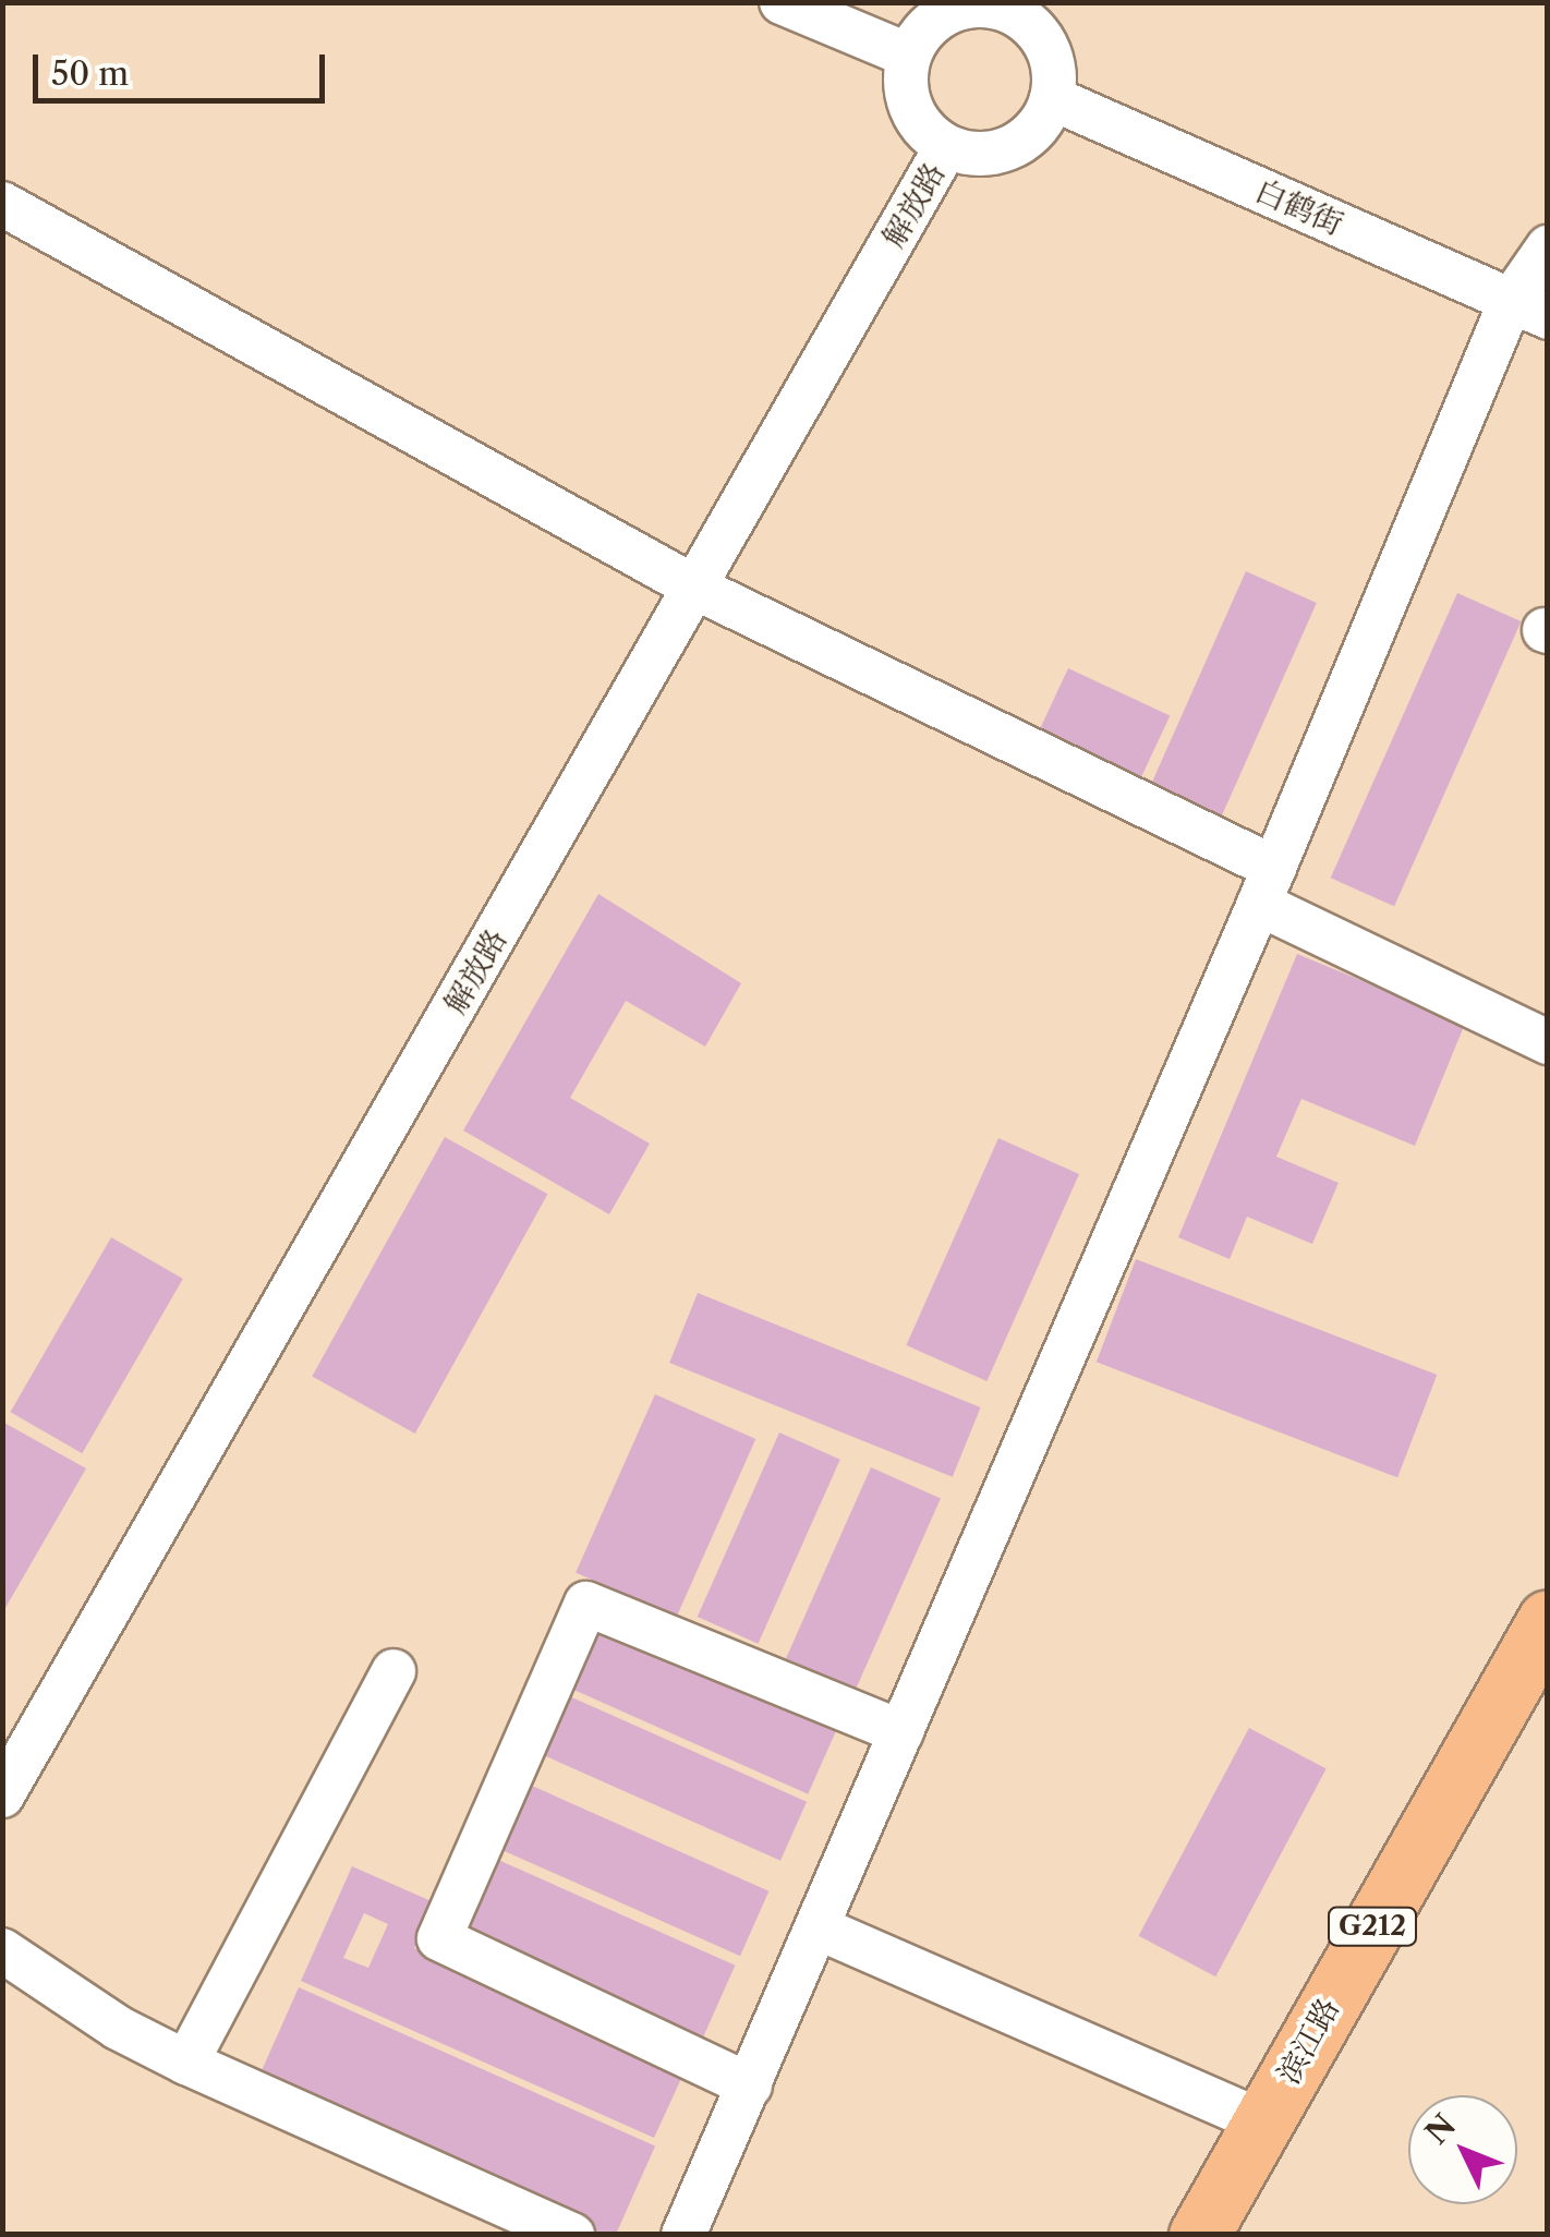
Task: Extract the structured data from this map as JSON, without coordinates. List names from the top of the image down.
{
  "streets": {
    "highway": ["G212", "滨江路"],
    "street": ["解放路", "白鹤街"]
  },
  "crossings": [
    ["解放路", "白鹤街"]
  ],
  "scale_bar": "50 m",
  "north": "top left"
}
